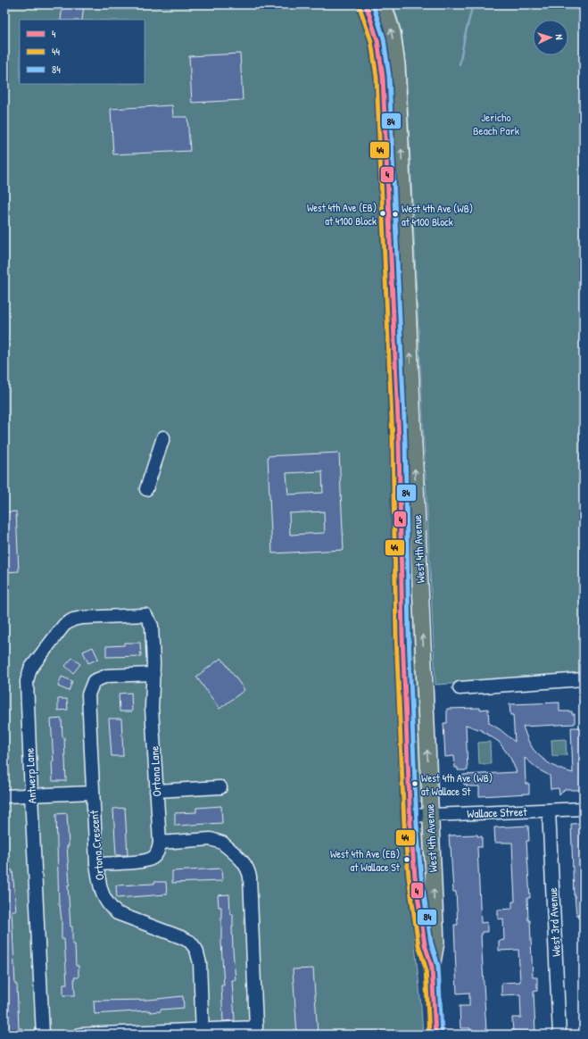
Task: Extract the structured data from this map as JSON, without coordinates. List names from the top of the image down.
{
  "streets": {
    "main road": ["West 4th Avenue"],
    "street": [
      "Ortona Lane",
      "Antwerp Lane",
      "Wallace Street",
      "Ortona Crescent",
      "West 3rd Avenue"
    ]
  },
  "crossings": [
    ["West 4th Avenue", "Wallace Street"],
    ["Ortona Lane", "Antwerp Lane"],
    ["Ortona Lane", "Ortona Crescent"],
    ["Wallace Street", "West 3rd Avenue"]
  ],
  "parks": ["Jericho Beach Park"],
  "places": [
    "West 4th Ave (EB) at 4100 Block",
    "West 4th Ave (WB) at 4100 Block",
    "West 4th Ave (WB) at Wallace St",
    "West 4th Ave (EB) at Wallace St"
  ],
  "lines": ["transit line 4", "transit line 84", "transit line 44"],
  "legend": ["4", "44", "84"],
  "north": "right"
}
